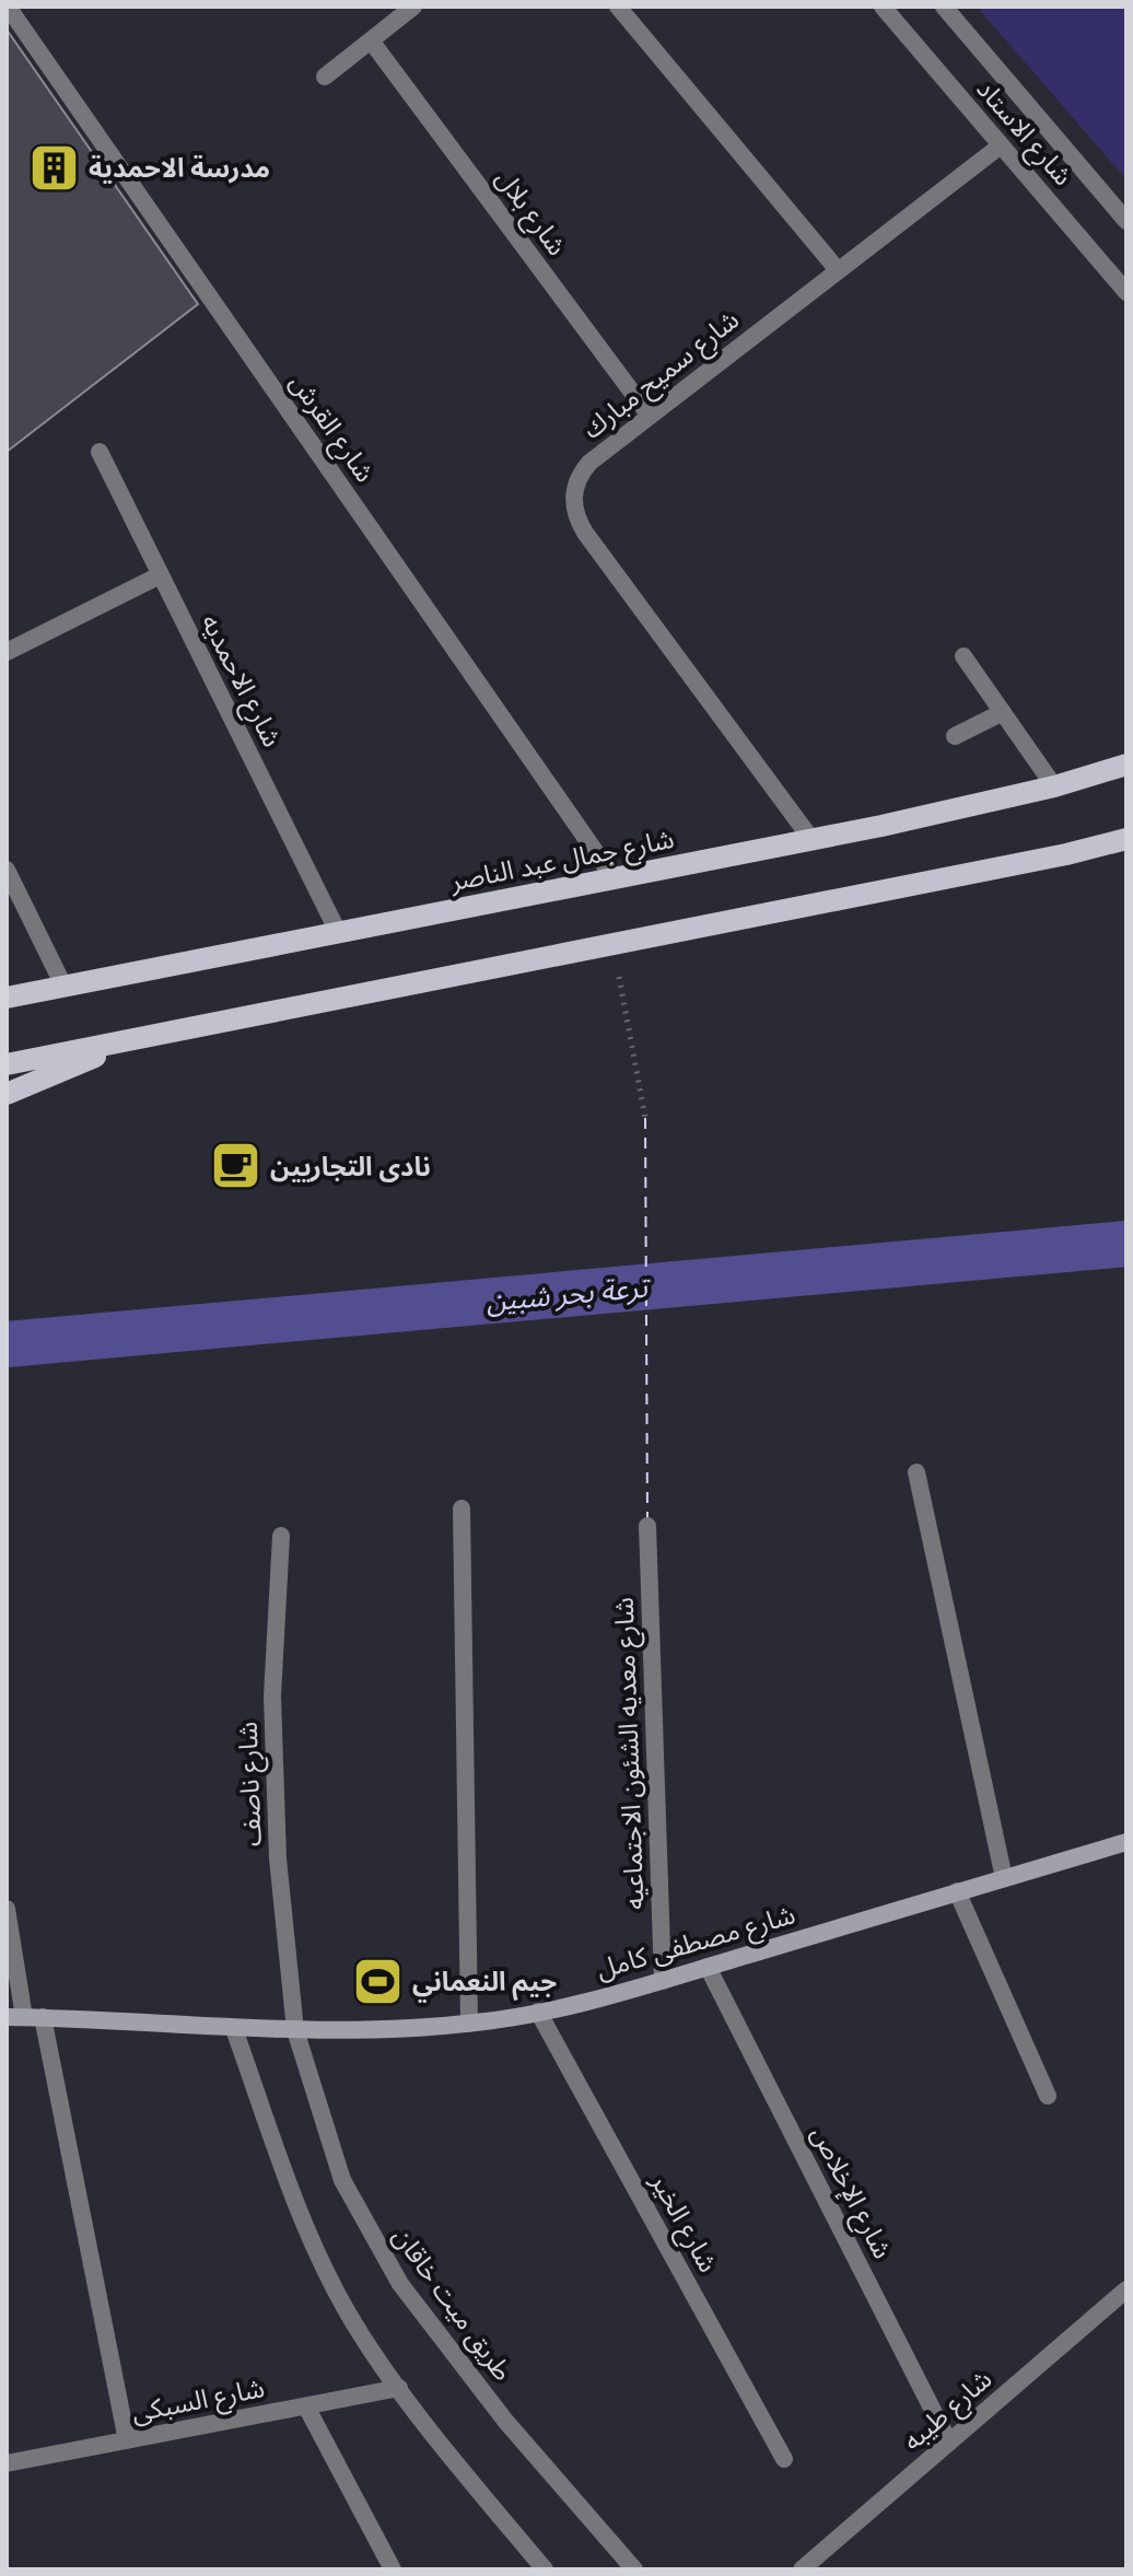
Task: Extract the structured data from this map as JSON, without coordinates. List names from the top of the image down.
{
  "streets": {
    "main road": ["شارع جمال عبد الناصر", "شارع مصطفى كامل"],
    "street": [
      "شارع الاستاد",
      "شارع بلال",
      "شارع سميح مبارك",
      "شارع القرش",
      "شارع الاحمديه",
      "شارع معديه الشئون الاجتماعيه",
      "شارع ناصف",
      "شارع الإخلاص",
      "شارع الخير",
      "طريق ميت خاقان",
      "شارع السبكى",
      "شارع طيبه"
    ]
  },
  "crossings": [
    ["شارع الاستاد", "شارع سميح مبارك"],
    ["شارع بلال", "شارع سميح مبارك"],
    ["شارع سميح مبارك", "شارع جمال عبد الناصر"],
    ["شارع القرش", "شارع جمال عبد الناصر"],
    ["شارع الاحمديه", "شارع جمال عبد الناصر"],
    ["شارع معديه الشئون الاجتماعيه", "شارع مصطفى كامل"],
    ["شارع ناصف", "شارع مصطفى كامل"],
    ["شارع ناصف", "طريق ميت خاقان"],
    ["شارع مصطفى كامل", "شارع الإخلاص"],
    ["شارع مصطفى كامل", "شارع الخير"],
    ["شارع مصطفى كامل", "طريق ميت خاقان"],
    ["شارع الإخلاص", "شارع طيبه"]
  ],
  "water": ["ترعة بحر شبين"],
  "places": {
    "building": ["مدرسة الاحمدية"],
    "cafe": ["نادى التجاريين"],
    "sports": ["جيم النعماني"]
  }
}
